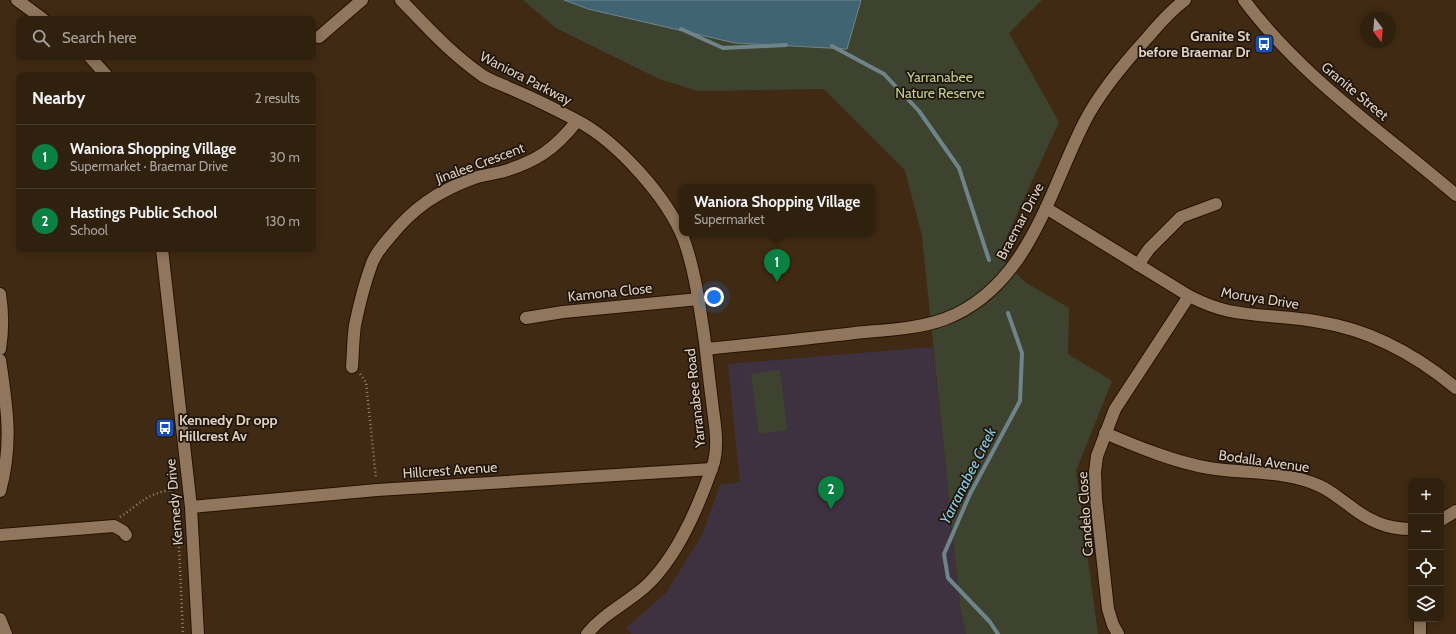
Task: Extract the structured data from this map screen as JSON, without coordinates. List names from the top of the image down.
{
  "streets": {
    "street": [
      "Waniora Parkway",
      "Granite Street",
      "Jinalee Crescent",
      "Braemar Drive",
      "Kamona Close",
      "Moruya Drive",
      "Yarranabee Road",
      "Bodalla Avenue",
      "Hillcrest Avenue",
      "Kennedy Drive",
      "Candelo Close"
    ]
  },
  "crossings": [
    ["Waniora Parkway", "Jinalee Crescent"],
    ["Waniora Parkway", "Yarranabee Road"],
    ["Braemar Drive", "Moruya Drive"],
    ["Braemar Drive", "Yarranabee Road"],
    ["Kamona Close", "Yarranabee Road"],
    ["Moruya Drive", "Candelo Close"],
    ["Yarranabee Road", "Hillcrest Avenue"],
    ["Bodalla Avenue", "Candelo Close"],
    ["Hillcrest Avenue", "Kennedy Drive"]
  ],
  "water": ["Yarranabee Creek"],
  "parks": ["Yarranabee Nature Reserve"],
  "places": {
    "bus stop": ["Granite St before Braemar Dr", "Kennedy Dr opp Hillcrest Av"]
  },
  "north": "bottom",
  "page": {
    "search": "Search here",
    "heading": ["Nearby", "2 results"],
    "list": [
      {
        "mark": "1",
        "name": "Waniora Shopping Village",
        "note": "Supermarket · Braemar Drive",
        "value": "30 m"
      },
      {
        "mark": "2",
        "name": "Hastings Public School",
        "note": "School",
        "value": "130 m"
      }
    ],
    "popup": ["Waniora Shopping Village", "Supermarket"],
    "pins": ["1", "2"],
    "map_buttons": ["+", "−"]
  }
}
